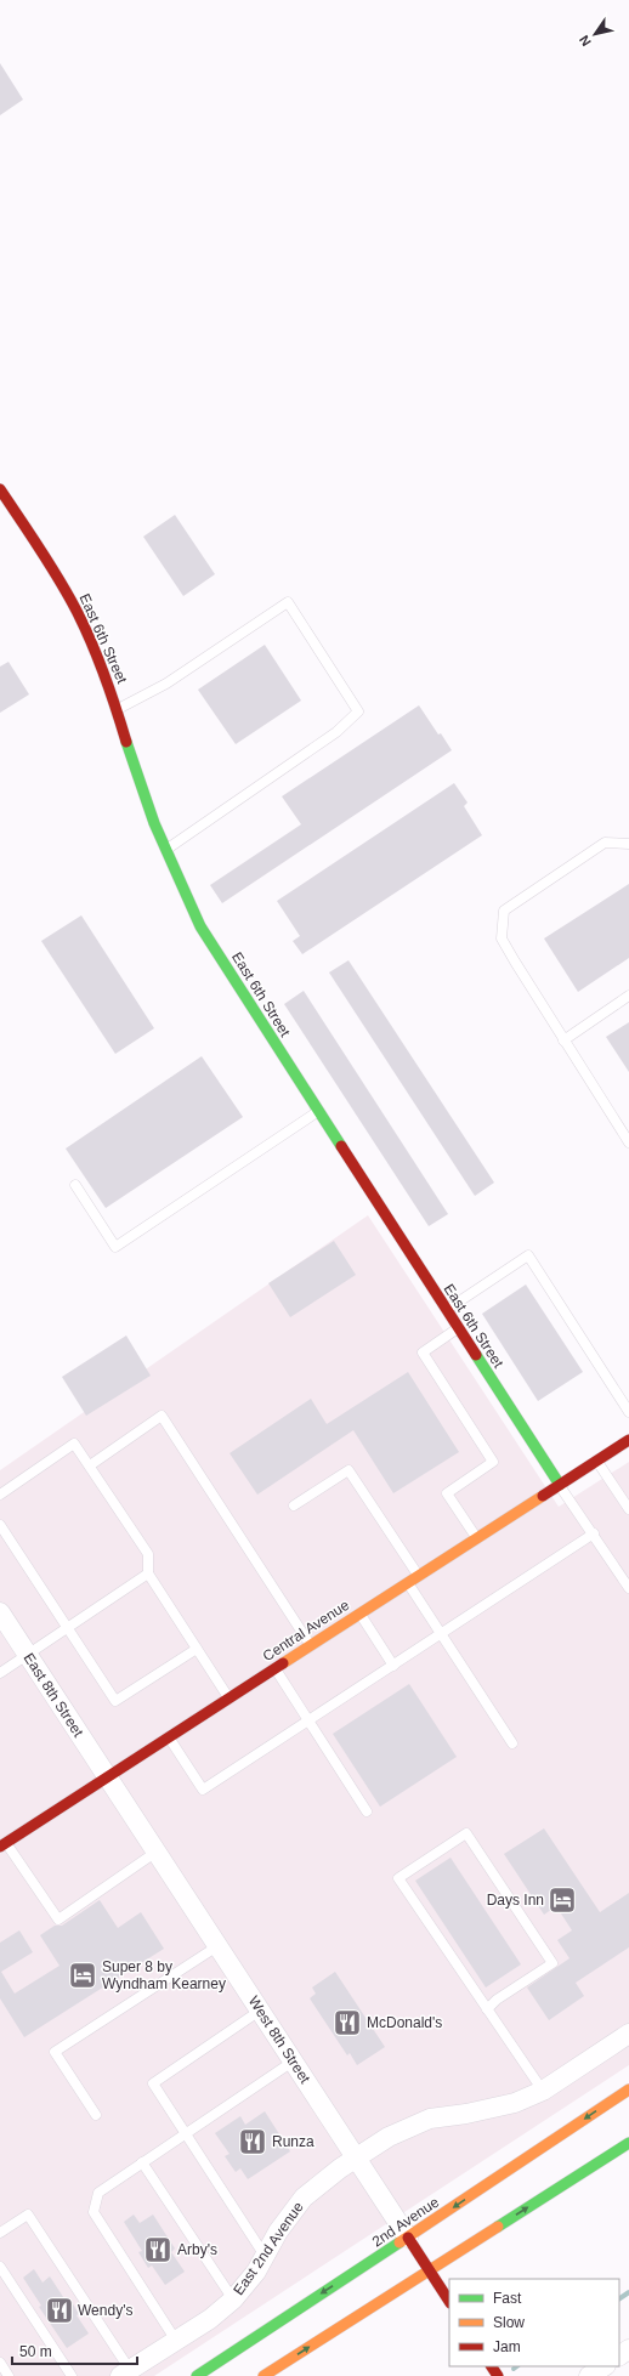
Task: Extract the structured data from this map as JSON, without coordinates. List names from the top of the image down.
{
  "streets": {
    "street": [
      "East 6th Street",
      "Central Avenue",
      "East 8th Street",
      "West 8th Street",
      "2nd Avenue",
      "East 2nd Avenue"
    ]
  },
  "crossings": [
    ["East 6th Street", "Central Avenue"],
    ["Central Avenue", "East 8th Street"],
    ["Central Avenue", "West 8th Street"],
    ["East 8th Street", "West 8th Street"],
    ["West 8th Street", "2nd Avenue"],
    ["West 8th Street", "East 2nd Avenue"]
  ],
  "places": {
    "hotel": ["Days Inn", "Super 8 by Wyndham Kearney"],
    "restaurant": [
      "McDonald's",
      "Runza",
      "Arby's",
      "Wendy's"
    ]
  },
  "legend": ["Fast", "Slow", "Jam"],
  "scale_bar": "50 m",
  "north": "bottom left"
}
